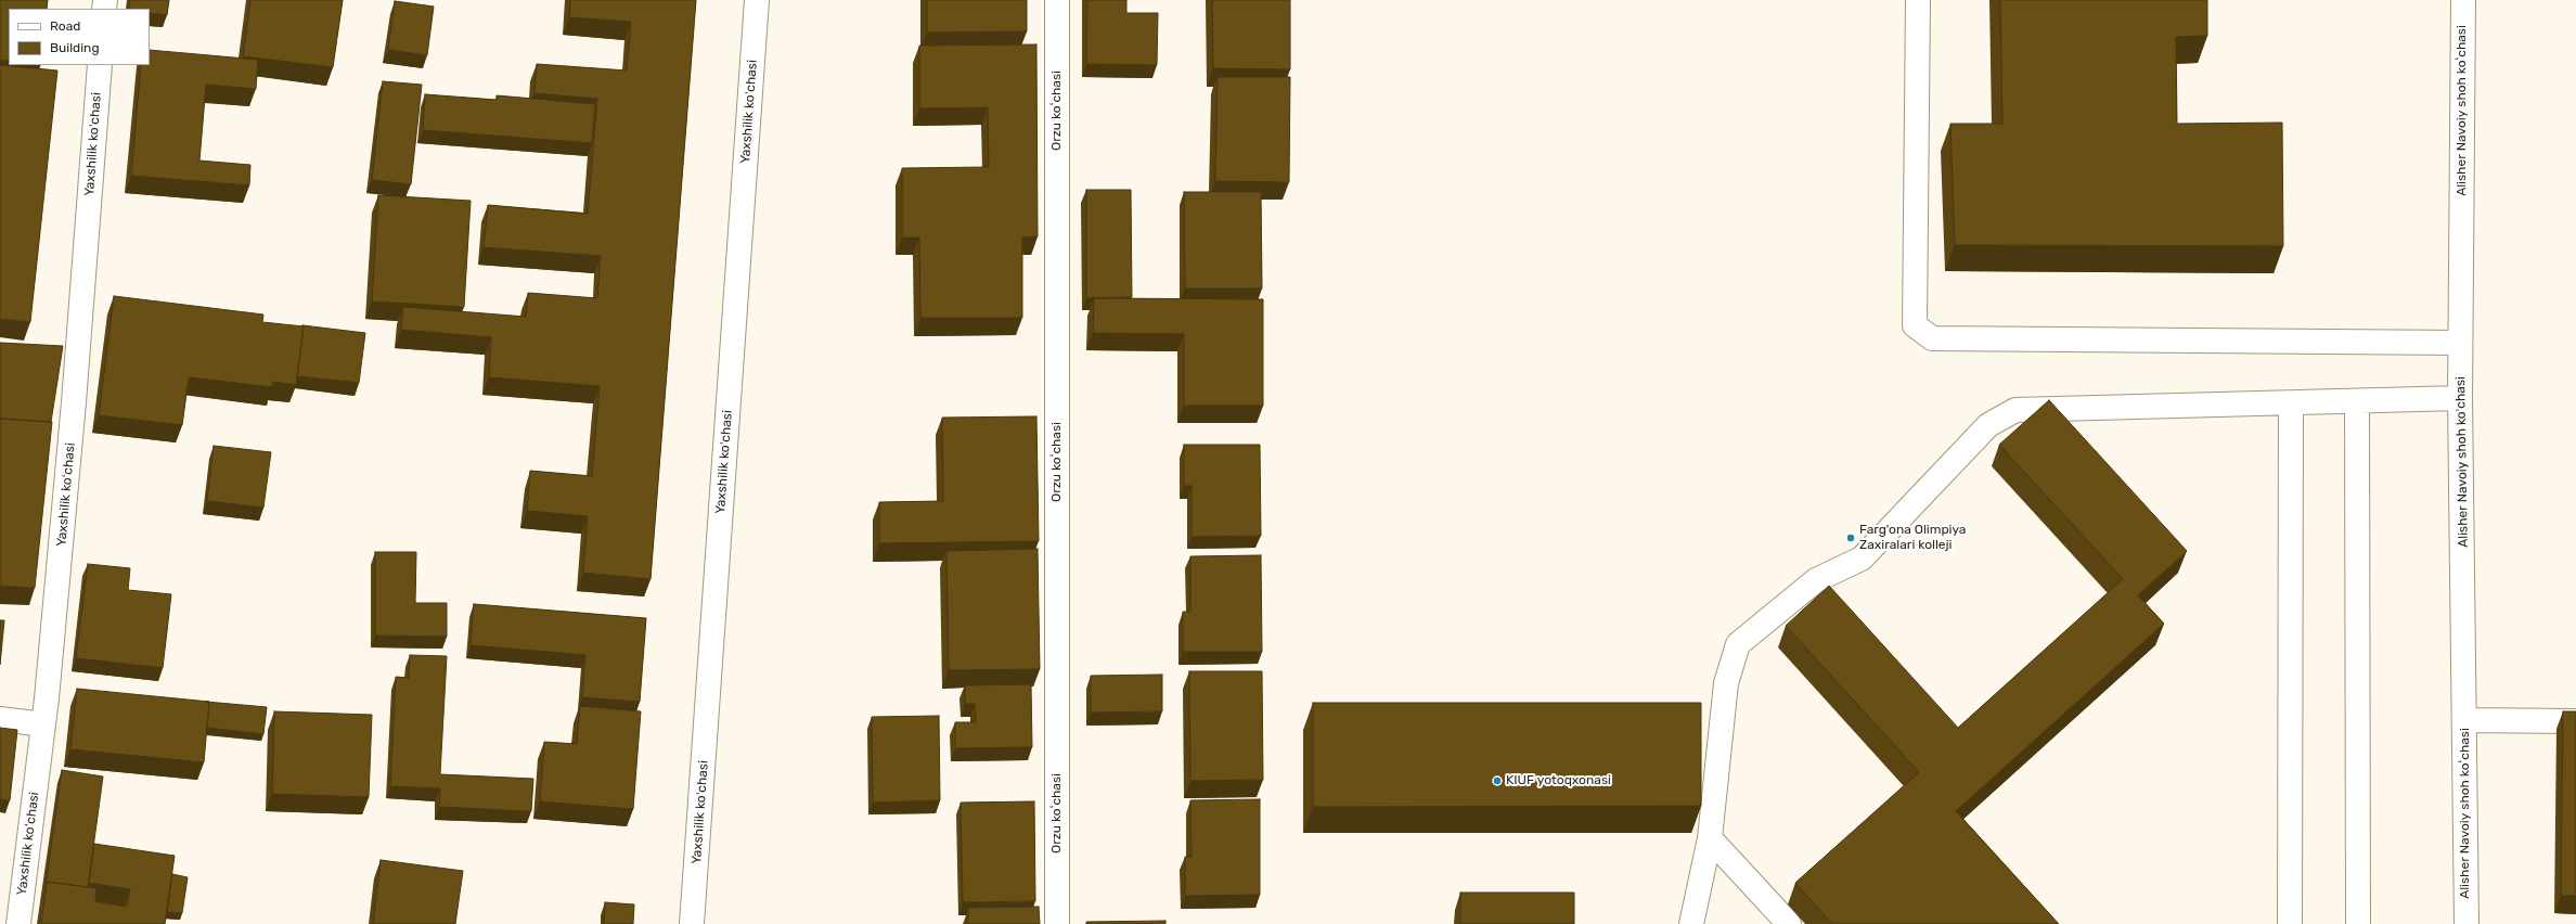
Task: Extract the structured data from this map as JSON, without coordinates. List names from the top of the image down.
{
  "streets": {
    "street": ["Orzu koʻchasi", "Alisher Navoiy shoh koʻchasi", "Yaxshilik koʻchasi"]
  },
  "places": ["Farg'ona Olimpiya Zaxiralari kolleji", "KIUF yotoqxonasi"],
  "legend": ["Road", "Building"]
}
